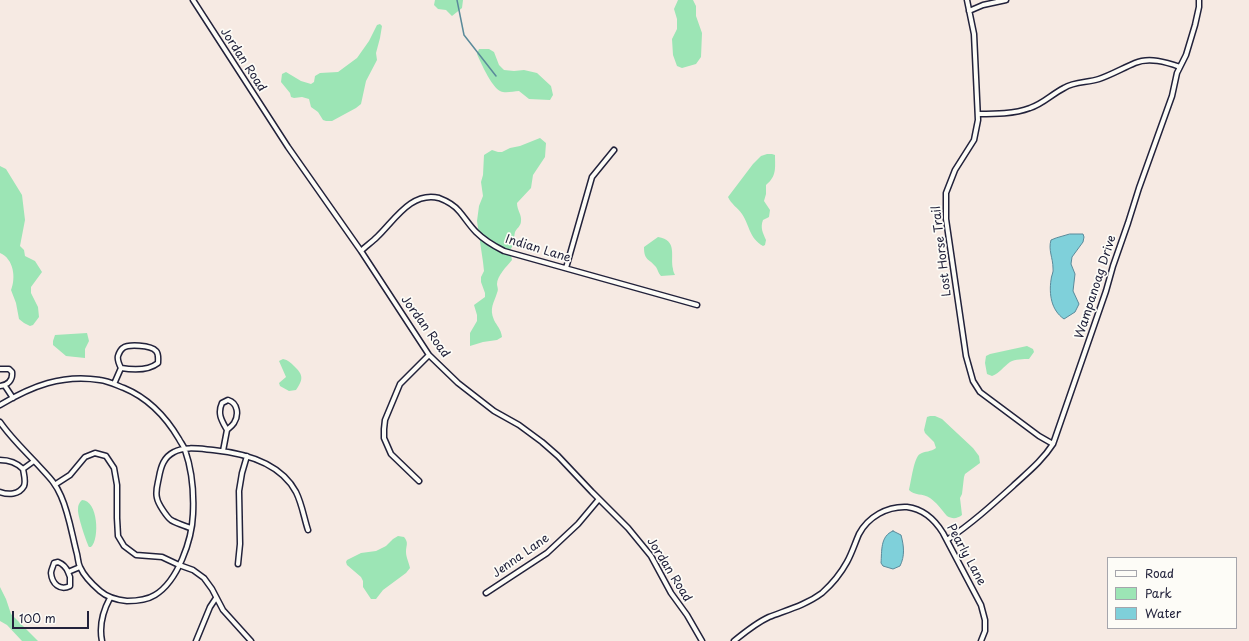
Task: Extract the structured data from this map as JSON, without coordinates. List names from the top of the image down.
{
  "streets": {
    "street": [
      "Jordan Road",
      "Indian Lane",
      "Lost Horse Trail",
      "Wampanoag Drive",
      "Pearly Lane",
      "Jenna Lane"
    ]
  },
  "crossings": [
    ["Jordan Road", "Indian Lane"],
    ["Jordan Road", "Jenna Lane"],
    ["Lost Horse Trail", "Wampanoag Drive"],
    ["Wampanoag Drive", "Pearly Lane"]
  ],
  "legend": ["Road", "Park", "Water"],
  "scale_bar": "100 m"
}
